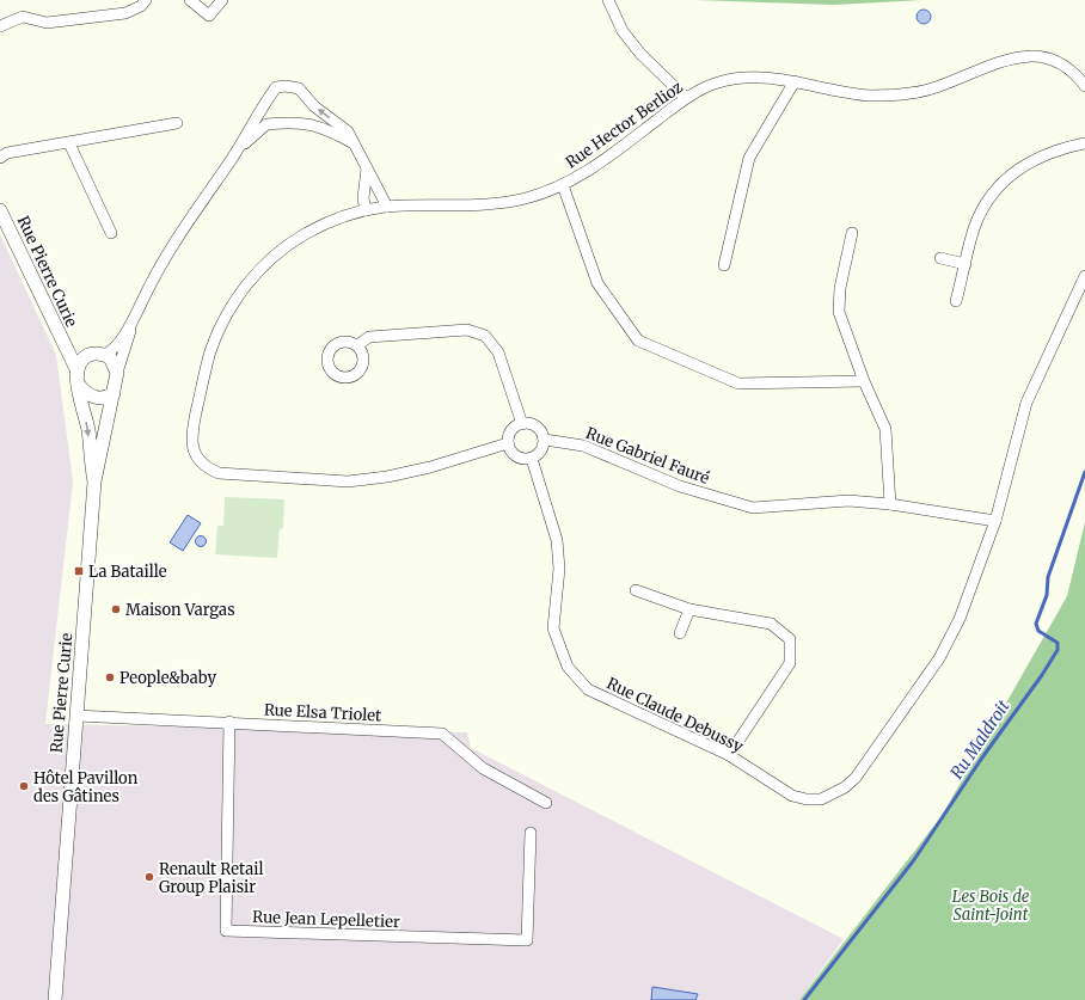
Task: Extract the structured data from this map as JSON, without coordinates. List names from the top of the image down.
{
  "streets": {
    "street": [
      "Rue Hector Berlioz",
      "Rue Pierre Curie",
      "Rue Gabriel Fauré",
      "Rue Elsa Triolet",
      "Rue Claude Debussy",
      "Rue Jean Lepelletier"
    ]
  },
  "crossings": [
    ["Rue Hector Berlioz", "Rue Gabriel Fauré"],
    ["Rue Hector Berlioz", "Rue Claude Debussy"],
    ["Rue Pierre Curie", "Rue Elsa Triolet"],
    ["Rue Gabriel Fauré", "Rue Claude Debussy"],
    ["Rue Elsa Triolet", "Rue Jean Lepelletier"]
  ],
  "water": ["Ru Maldroit"],
  "parks": ["Les Bois de Saint-Joint"],
  "places": {
    "transit": ["La Bataille"],
    "other": [
      "Maison Vargas",
      "People&baby",
      "Hôtel Pavillon des Gâtines",
      "Renault Retail Group Plaisir"
    ]
  }
}
